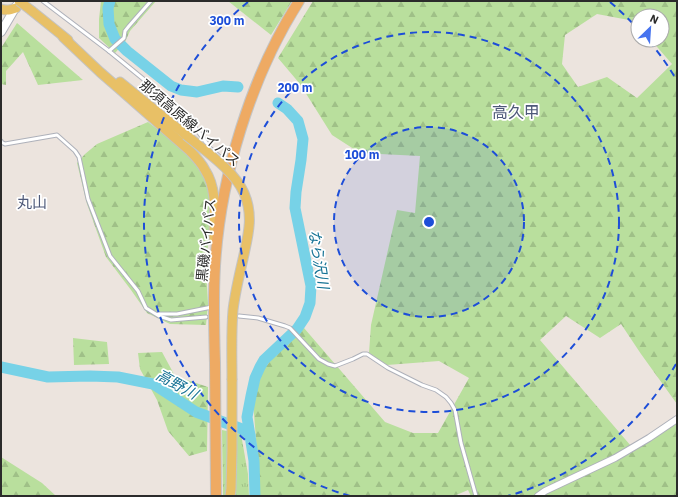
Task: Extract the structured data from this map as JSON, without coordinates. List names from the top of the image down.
{
  "streets": {
    "highway": ["黒磯バイパス"],
    "main road": ["那須高原線バイパス"]
  },
  "crossings": [
    ["那須高原線バイパス", "黒磯バイパス"]
  ],
  "districts": ["高久甲", "丸山"],
  "water": ["なら沢川", "高野川"],
  "north": "top right",
  "rings": ["300 m", "200 m", "100 m"]
}
